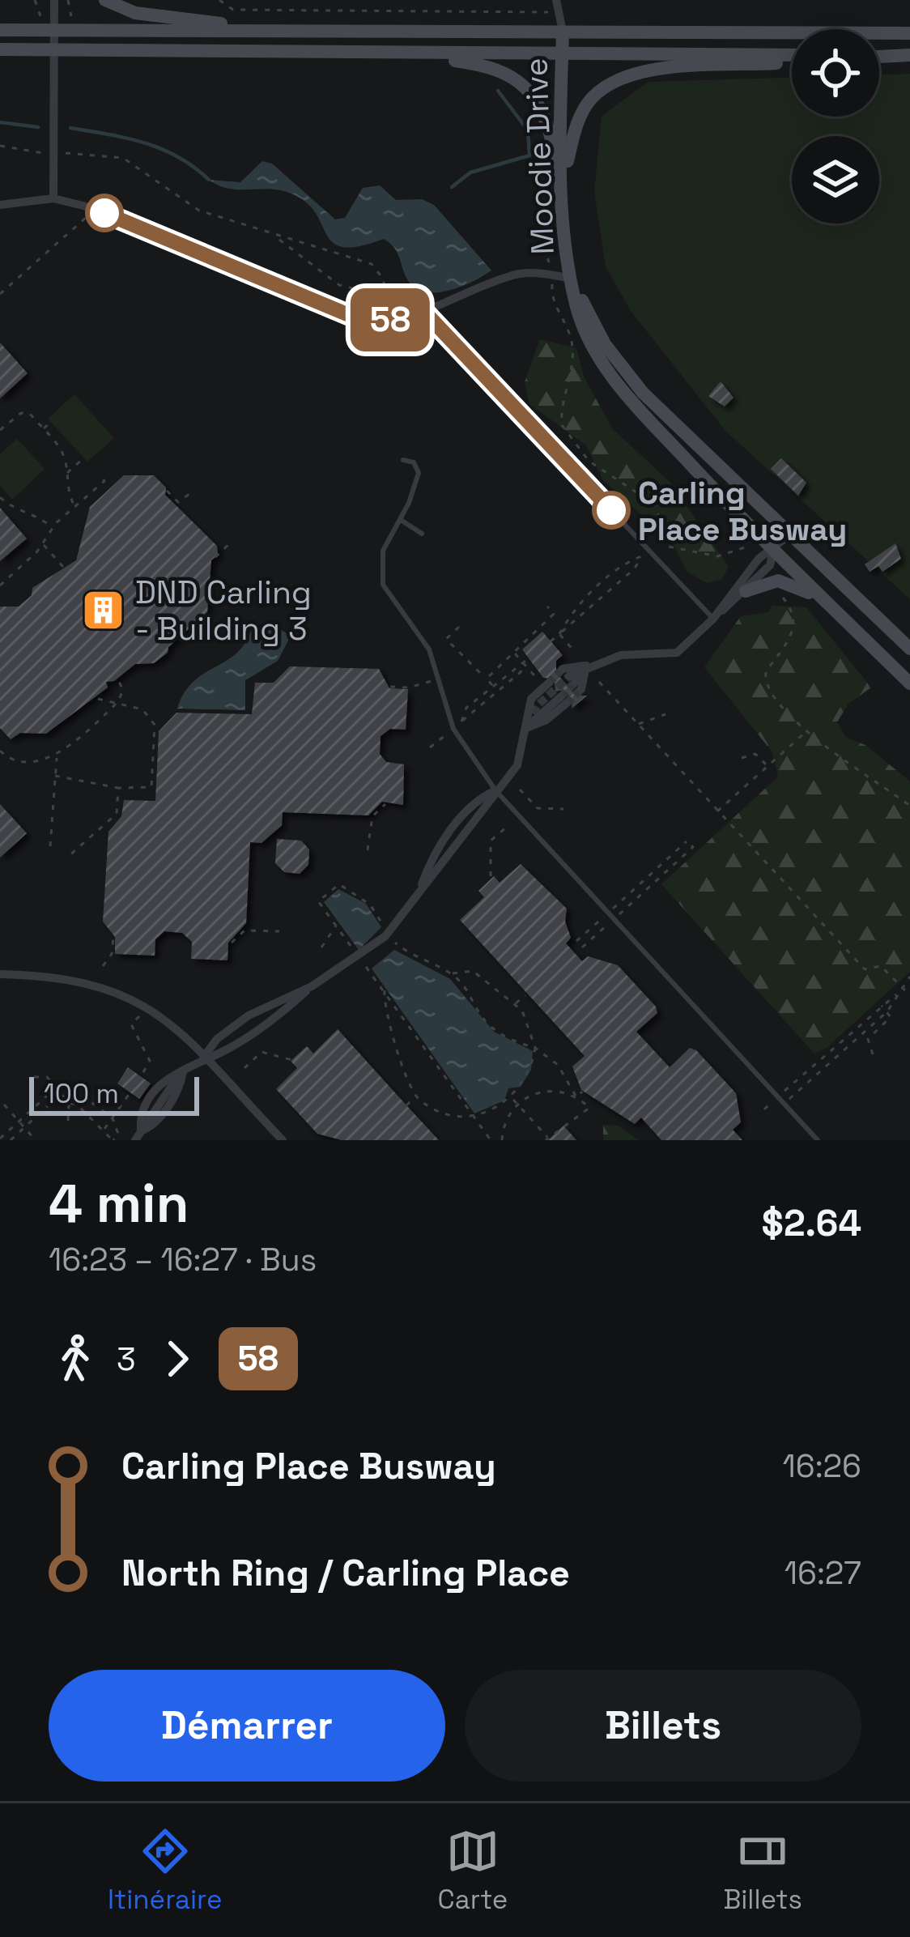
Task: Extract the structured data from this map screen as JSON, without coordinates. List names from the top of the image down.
{
  "streets": {
    "main road": ["Moodie Drive"]
  },
  "places": {
    "other": ["Carling Place Busway"],
    "building": ["DND Carling - Building 3"]
  },
  "lines": ["bus line 58"],
  "scale_bar": "100 m",
  "page": {
    "on_map": "58",
    "scale": "100 m",
    "heading": ["4 min", "16:23 – 16:27 · Bus", "$2.64"],
    "legs": ["3", "58"],
    "list": [
      {
        "name": "Carling Place Busway",
        "value": "16:26"
      },
      {
        "name": "North Ring / Carling Place",
        "value": "16:27"
      }
    ],
    "buttons": ["Démarrer", "Billets"],
    "tabs": ["Itinéraire", "Carte", "Billets"]
  }
}
